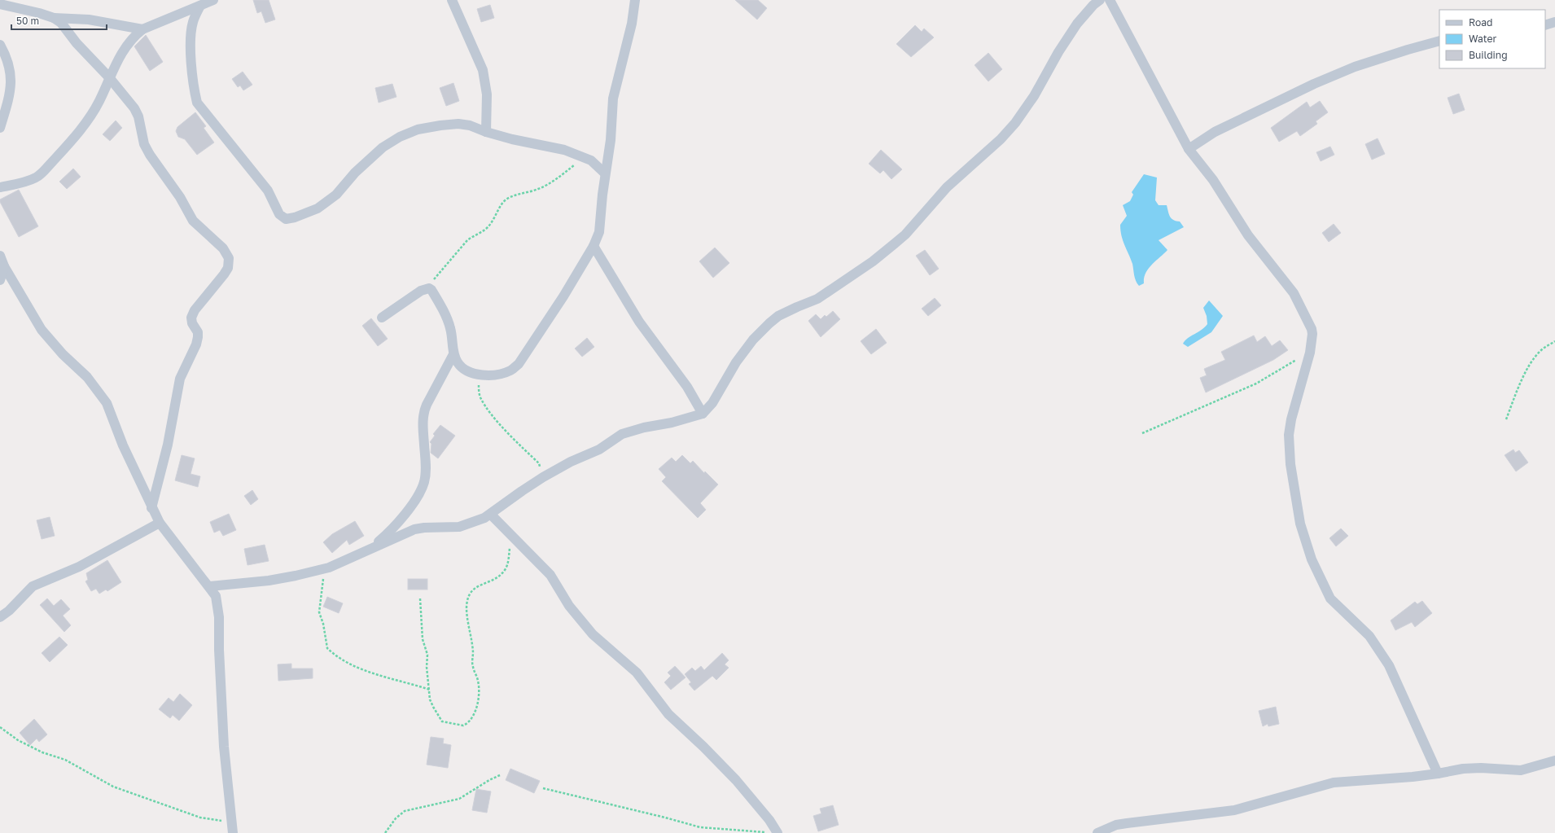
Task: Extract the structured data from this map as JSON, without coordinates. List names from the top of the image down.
{
  "legend": ["Road", "Water", "Building"],
  "scale_bar": "50 m"
}
